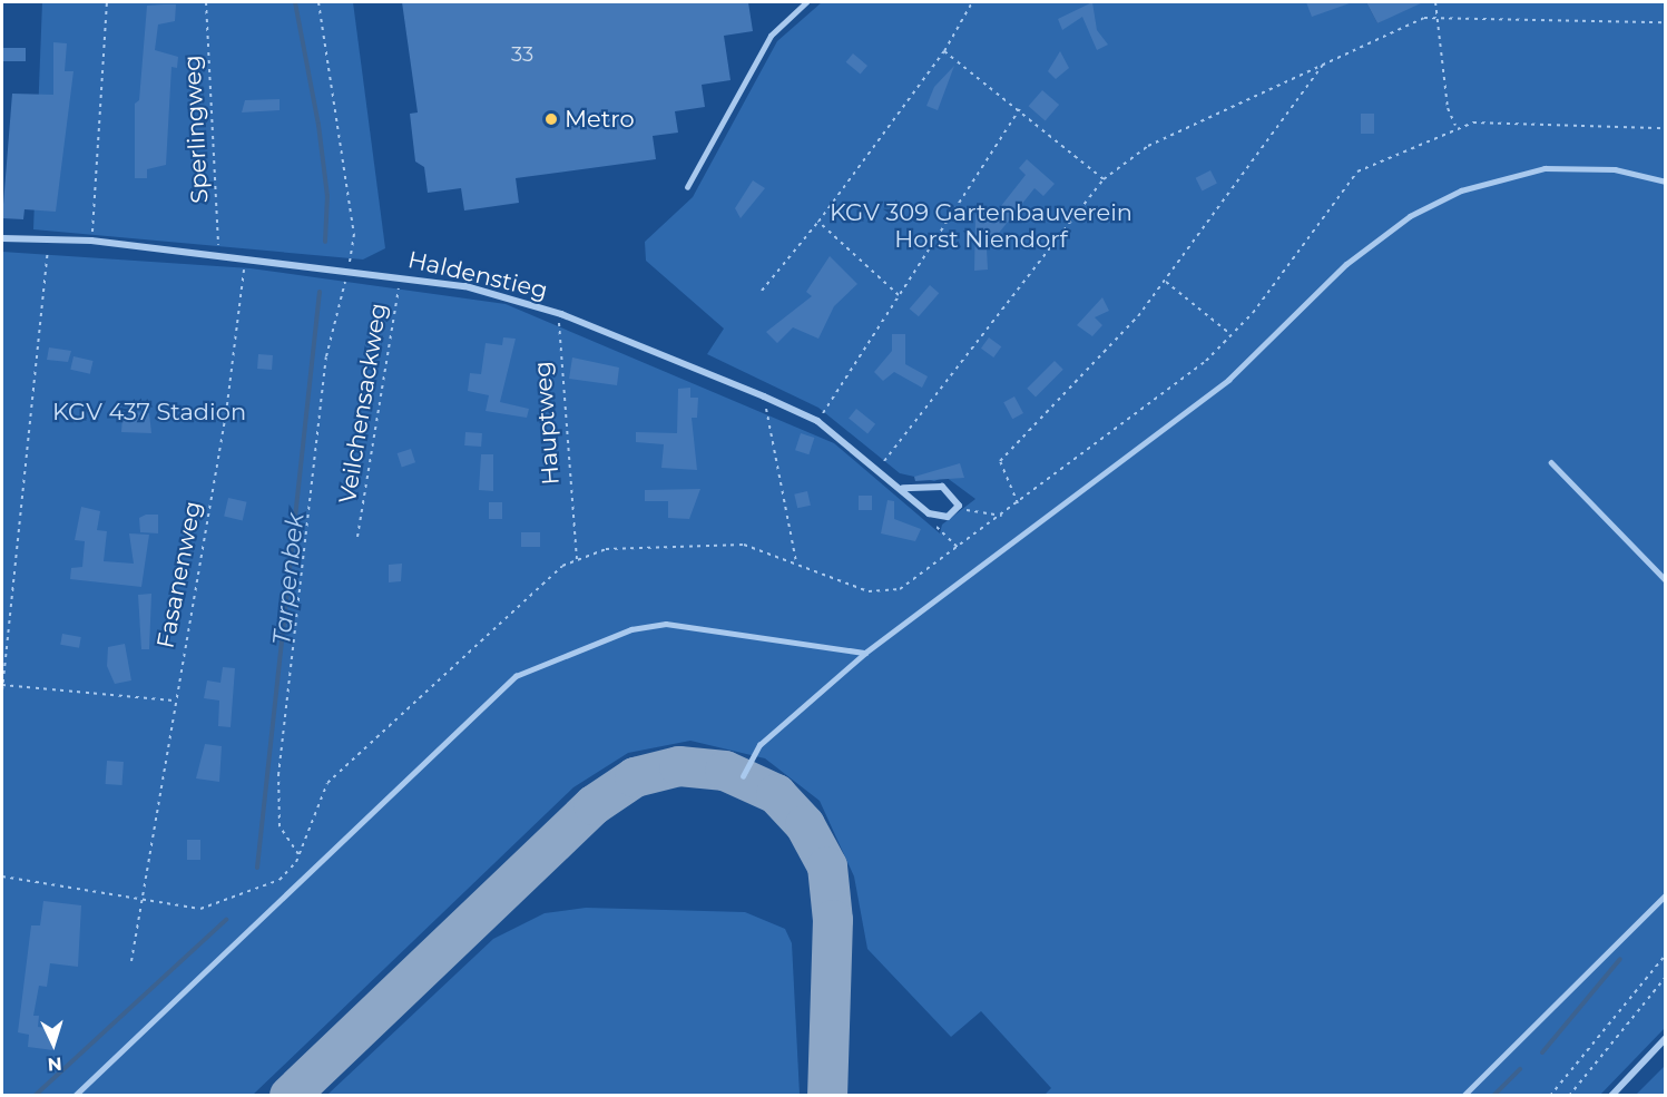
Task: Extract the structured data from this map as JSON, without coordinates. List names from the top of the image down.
{
  "streets": {
    "street": ["Haldenstieg"],
    "path": [
      "Sperlingweg",
      "Veilchensackweg",
      "Hauptweg",
      "Fasanenweg"
    ]
  },
  "crossings": [
    ["Sperlingweg", "Haldenstieg"],
    ["Haldenstieg", "Veilchensackweg"],
    ["Haldenstieg", "Hauptweg"],
    ["Haldenstieg", "Fasanenweg"]
  ],
  "water": ["Tarpenbek"],
  "parks": ["KGV 309 Gartenbauverein Horst Niendorf", "KGV 437 Stadion"],
  "places": ["Metro"],
  "house_numbers": ["33"],
  "north": "bottom"
}
